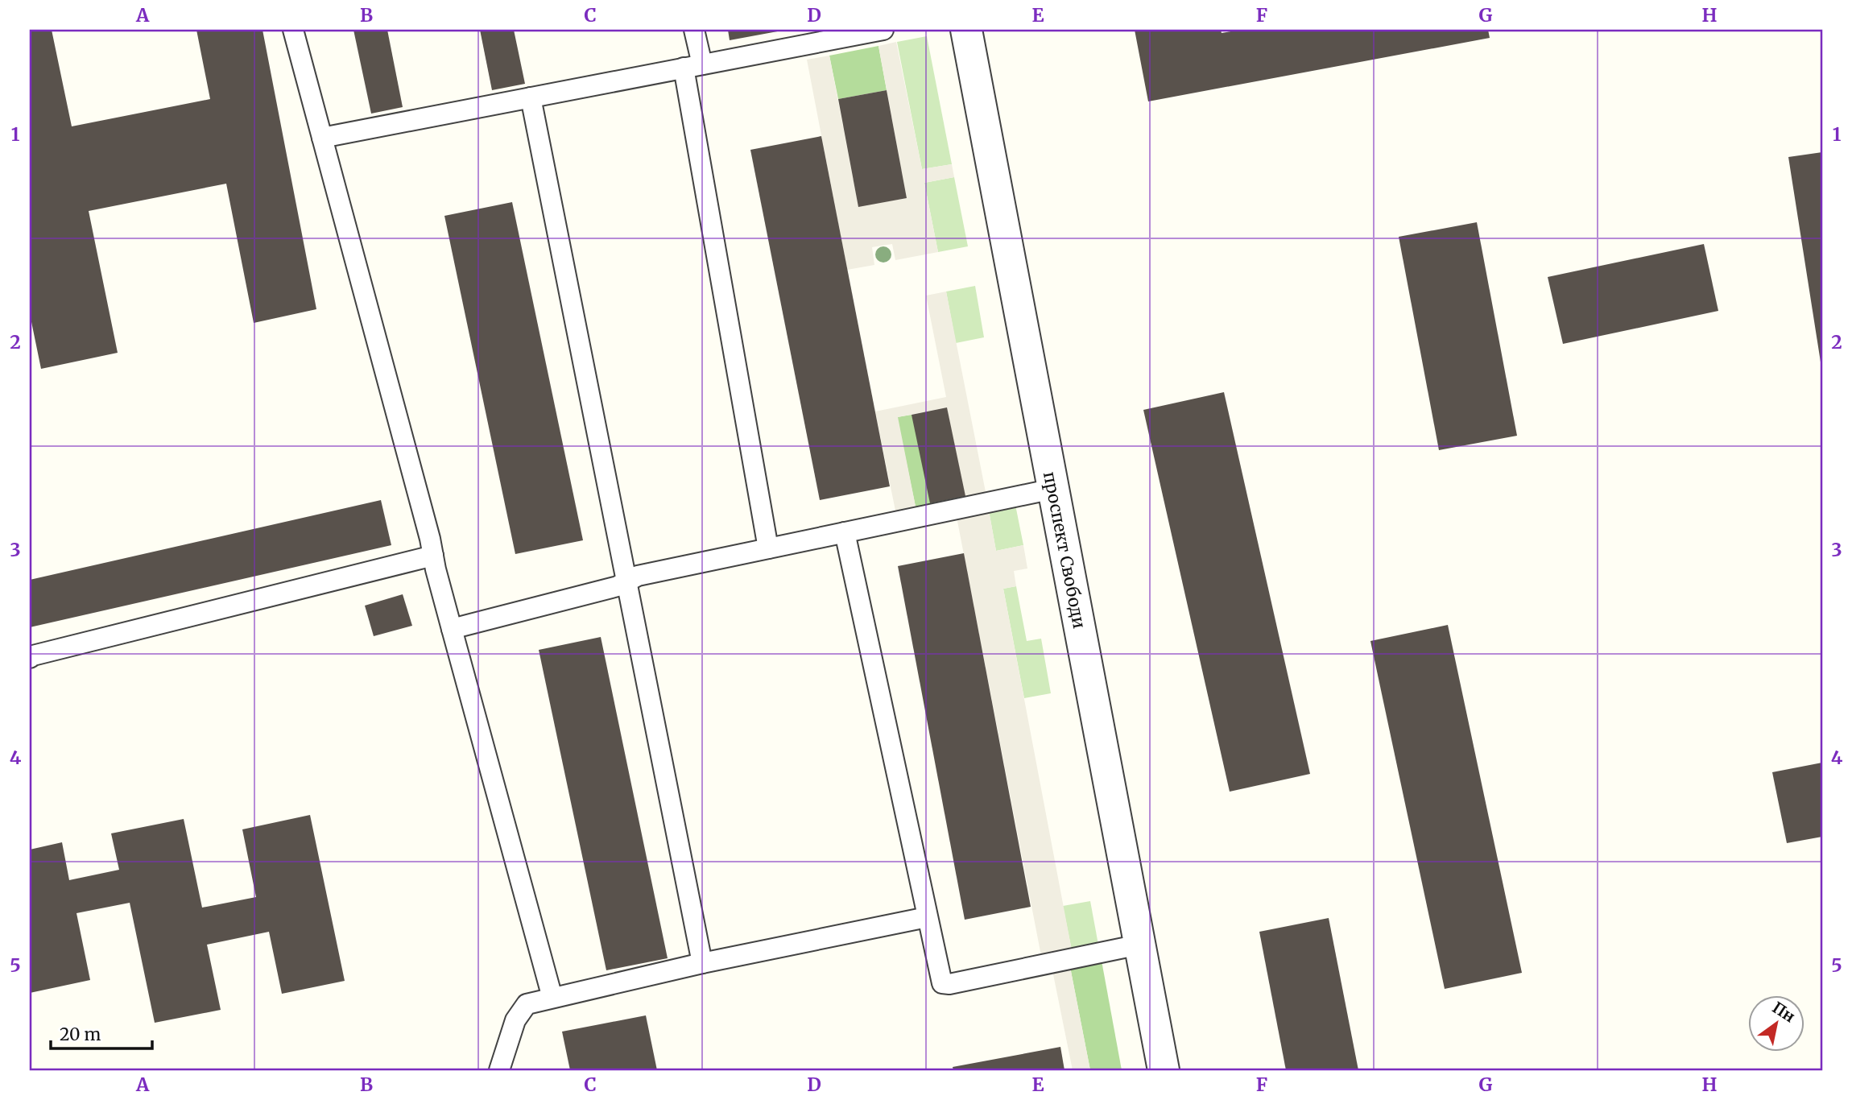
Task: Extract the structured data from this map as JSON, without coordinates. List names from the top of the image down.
{
  "streets": {
    "street": ["проспект Свободи"]
  },
  "scale_bar": "20 m",
  "north": "top right",
  "grid": {
    "columns": [
      "A",
      "B",
      "C",
      "D",
      "E",
      "F",
      "G",
      "H"
    ],
    "rows": [
      "1",
      "2",
      "3",
      "4",
      "5"
    ]
  }
}
